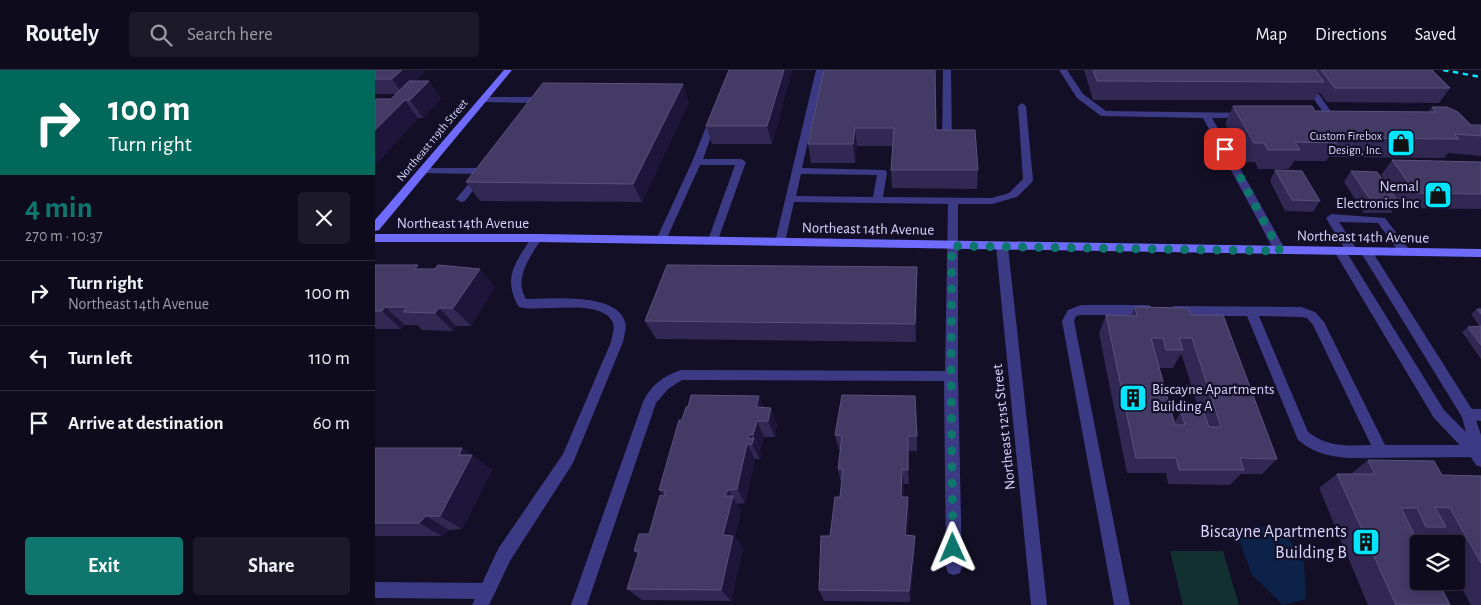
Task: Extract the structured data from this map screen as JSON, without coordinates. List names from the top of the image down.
{
  "streets": {
    "street": ["Northeast 119th Street", "Northeast 14th Avenue", "Northeast 121st Street"]
  },
  "crossings": [
    ["Northeast 14th Avenue", "Northeast 121st Street"]
  ],
  "places": {
    "shop": ["Custom Firebox Design, Inc.", "Nemal Electronics Inc"],
    "building": ["Biscayne Apartments Building A", "Biscayne Apartments Building B"]
  },
  "page": {
    "header": "Routely",
    "search": "Search here",
    "nav": ["Map", "Directions", "Saved"],
    "turn": ["100 m", "Turn right"],
    "heading": ["4 min", "270 m · 10:37"],
    "list": [
      {
        "name": "Turn right",
        "note": "Northeast 14th Avenue",
        "value": "100 m"
      },
      {
        "name": "Turn left",
        "value": "110 m"
      },
      {
        "name": "Arrive at destination",
        "value": "60 m"
      }
    ],
    "buttons": ["Exit", "Share"]
  }
}
